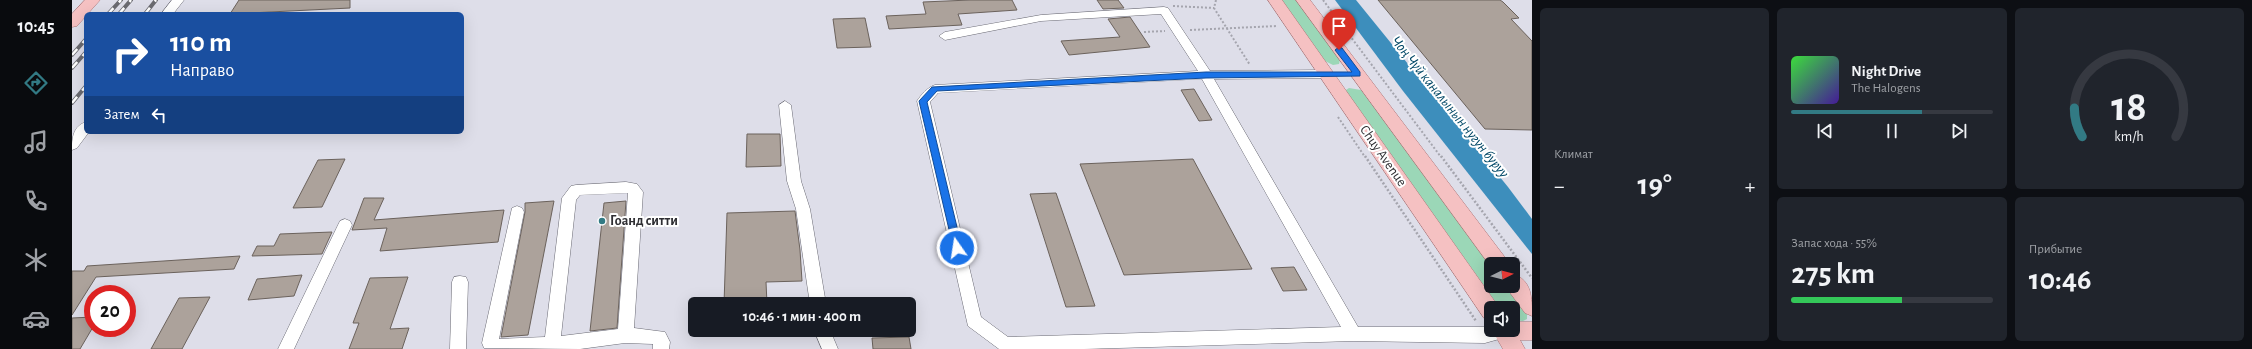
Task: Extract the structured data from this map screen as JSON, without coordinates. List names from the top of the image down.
{
  "streets": {
    "main road": ["Chuy Avenue"]
  },
  "water": ["Чоң Чүй каналынын нугун буруу"],
  "places": ["Гоанд ситти"],
  "north": "right",
  "page": {
    "tabs": "10:45",
    "tile": [
      "Климат",
      ["Запас хода · 55%", "275 km"],
      ["Прибытие", "10:46"]
    ],
    "turn": ["110 m", "Направо"],
    "song": ["Night Drive", "The Halogens"],
    "then": "Затем",
    "heat": ["−", "19°", "+"],
    "limit": "20",
    "trip": "10:46 · 1 мин · 400 m",
    "gauge": ["18", "km/h"]
  }
}
